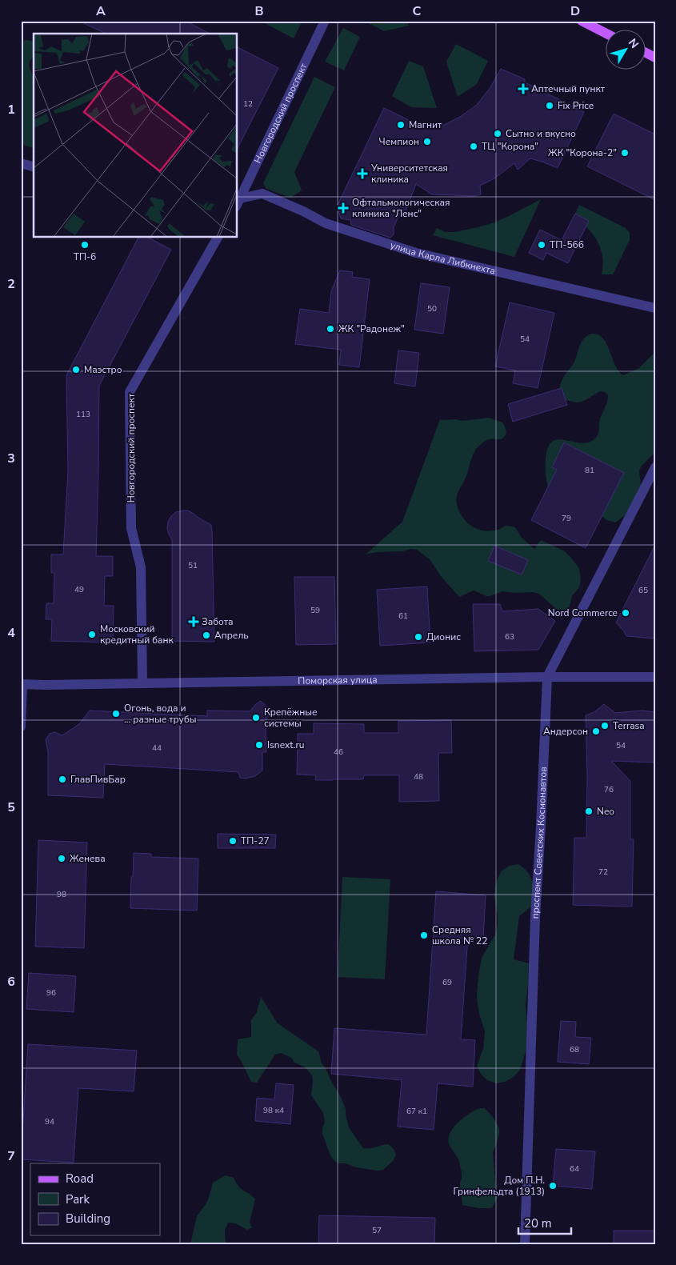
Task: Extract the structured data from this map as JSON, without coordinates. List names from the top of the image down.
{
  "streets": {
    "street": [
      "Новгородский проспект",
      "улица Карла Либкнехта",
      "Поморская улица",
      "проспект Советских Космонавтов"
    ]
  },
  "crossings": [
    ["Новгородский проспект", "улица Карла Либкнехта"],
    ["Новгородский проспект", "Поморская улица"],
    ["Поморская улица", "проспект Советских Космонавтов"]
  ],
  "places": {
    "health": [
      "Аптечный пункт",
      "Университетская клиника",
      "Офтальмологическая клиника \"Ленс\"",
      "Забота"
    ],
    "other": [
      "Fix Price",
      "Магнит",
      "Сытно и вкусно",
      "Чемпион",
      "ТЦ \"Корона\"",
      "ЖК \"Корона-2\"",
      "ТП-6",
      "ТП-566",
      "ЖК \"Радонеж\"",
      "Маэстро",
      "Nord Commerce",
      "Московский кредитный банк",
      "Апрель",
      "Дионис",
      "Огонь, вода и ... разные трубы",
      "Крепёжные системы",
      "Terrasa",
      "Андерсон",
      "Isnext.ru",
      "ГлавПивБар",
      "Neo",
      "ТП-27",
      "Женева",
      "Средняя школа № 22",
      "Дом П.Н. Гринфельдта (1913)"
    ]
  },
  "house_numbers": [
    "12",
    "50",
    "54",
    "113",
    "81",
    "79",
    "51",
    "49",
    "65",
    "59",
    "61",
    "63",
    "54",
    "44",
    "46",
    "48",
    "76",
    "72",
    "98",
    "69",
    "96",
    "68",
    "98 к4",
    "67 к1",
    "94",
    "64",
    "57"
  ],
  "legend": ["Road", "Park", "Building"],
  "scale_bar": "20 m",
  "north": "top right",
  "grid": {
    "columns": [
      "A",
      "B",
      "C",
      "D"
    ],
    "rows": [
      "1",
      "2",
      "3",
      "4",
      "5",
      "6",
      "7"
    ]
  }
}
